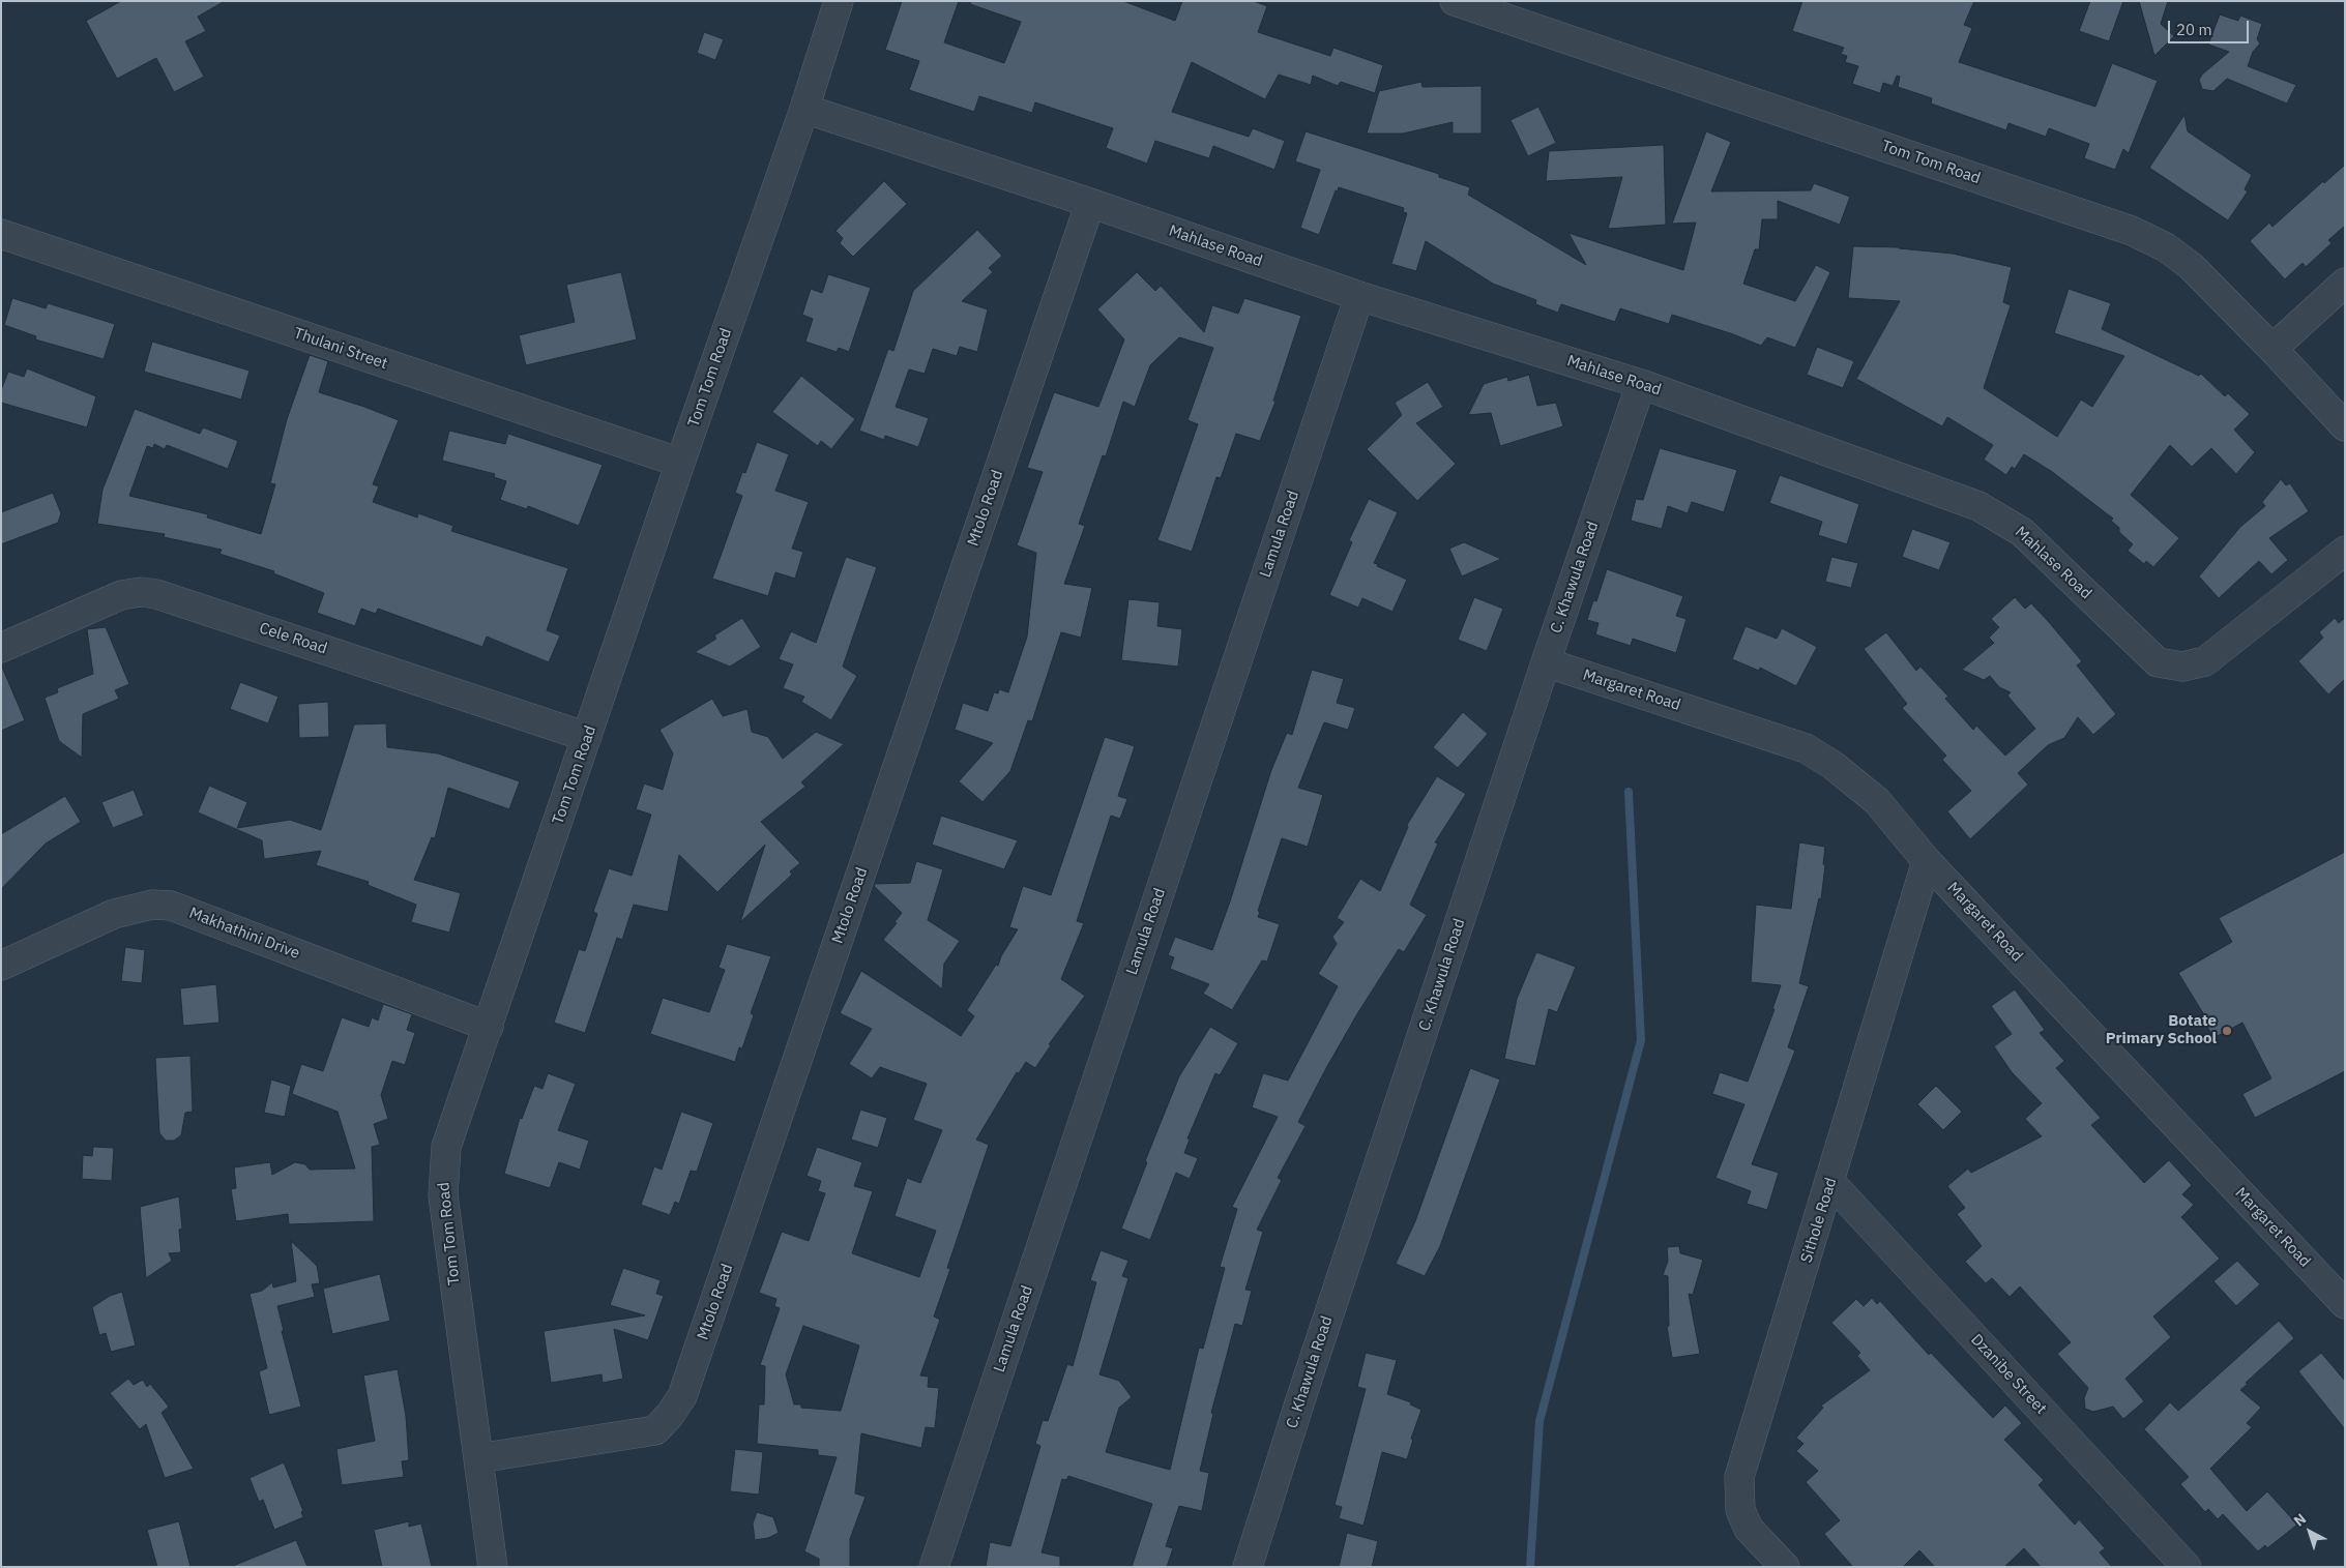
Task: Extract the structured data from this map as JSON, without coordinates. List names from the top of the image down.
{
  "streets": {
    "street": [
      "Tom Tom Road",
      "Mahlase Road",
      "Thulani Street",
      "Mtolo Road",
      "Lamula Road",
      "C. Khawula Road",
      "Cele Road",
      "Margaret Road",
      "Makhathini Drive",
      "Sithole Road",
      "Dzanibe Street"
    ]
  },
  "crossings": [
    ["Tom Tom Road", "Mahlase Road"],
    ["Tom Tom Road", "Thulani Street"],
    ["Tom Tom Road", "Mtolo Road"],
    ["Tom Tom Road", "Cele Road"],
    ["Tom Tom Road", "Makhathini Drive"],
    ["Mahlase Road", "Mtolo Road"],
    ["Mahlase Road", "Lamula Road"],
    ["Mahlase Road", "C. Khawula Road"],
    ["C. Khawula Road", "Margaret Road"],
    ["Margaret Road", "Sithole Road"],
    ["Sithole Road", "Dzanibe Street"]
  ],
  "places": ["Botate Primary School"],
  "scale_bar": "20 m",
  "north": "top left"
}
